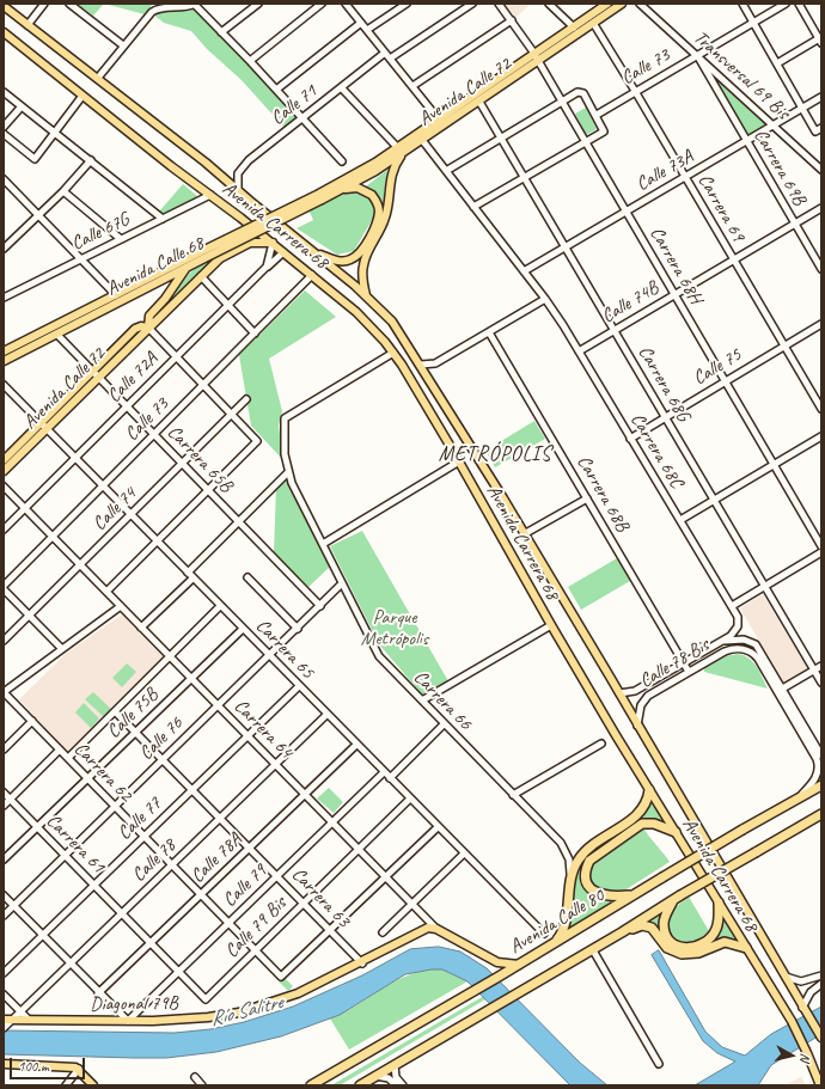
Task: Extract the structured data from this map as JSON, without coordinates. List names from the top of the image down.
{
  "streets": {
    "highway": ["Avenida Calle 80"],
    "main road": [
      "Avenida Calle 72",
      "Avenida Carrera 68",
      "Avenida Calle 68",
      "Carrera 64",
      "Diagonal 79B"
    ],
    "street": [
      "Calle 73",
      "Transversal 69 Bis",
      "Calle 71",
      "Carrera 69B",
      "Calle 73A",
      "Carrera 69",
      "Calle 67G",
      "Carrera 68H",
      "Calle 74B",
      "Calle 75",
      "Calle 72A",
      "Carrera 68G",
      "Carrera 68C",
      "Carrera 65B",
      "Carrera 68B",
      "Calle 74",
      "Carrera 65",
      "Calle 78 Bis",
      "Carrera 66",
      "Calle 75B",
      "Calle 76",
      "Carrera 62",
      "Calle 77",
      "Carrera 61",
      "Calle 78A",
      "Calle 78",
      "Calle 79",
      "Carrera 63",
      "Calle 79 Bis"
    ]
  },
  "crossings": [
    ["Calle 73", "Transversal 69 Bis"],
    ["Calle 73", "Carrera 69B"],
    ["Calle 73", "Carrera 69"],
    ["Calle 73", "Avenida Carrera 68"],
    ["Calle 73", "Carrera 65B"],
    ["Calle 73", "Carrera 65"],
    ["Calle 73", "Carrera 64"],
    ["Transversal 69 Bis", "Carrera 69B"],
    ["Transversal 69 Bis", "Calle 73A"],
    ["Avenida Calle 72", "Carrera 69"],
    ["Avenida Calle 72", "Avenida Carrera 68"],
    ["Avenida Calle 72", "Carrera 68H"],
    ["Avenida Calle 72", "Avenida Calle 68"],
    ["Avenida Calle 72", "Calle 72A"],
    ["Avenida Calle 72", "Carrera 68G"],
    ["Avenida Calle 72", "Carrera 68C"],
    ["Avenida Calle 72", "Carrera 65B"],
    ["Avenida Calle 72", "Carrera 65"],
    ["Calle 71", "Avenida Carrera 68"],
    ["Carrera 69B", "Calle 73A"],
    ["Carrera 69B", "Calle 74B"],
    ["Calle 73A", "Carrera 69"],
    ["Calle 73A", "Carrera 68H"],
    ["Calle 73A", "Carrera 68G"],
    ["Calle 73A", "Carrera 68C"],
    ["Carrera 69", "Calle 74B"],
    ["Carrera 69", "Calle 75"],
    ["Avenida Carrera 68", "Calle 67G"],
    ["Avenida Carrera 68", "Calle 72A"],
    ["Avenida Carrera 68", "Calle 78 Bis"],
    ["Avenida Carrera 68", "Carrera 66"],
    ["Carrera 68H", "Calle 74B"],
    ["Carrera 68H", "Calle 75"],
    ["Avenida Calle 68", "Carrera 65B"],
    ["Calle 74B", "Carrera 68G"],
    ["Calle 74B", "Carrera 68C"],
    ["Calle 75", "Carrera 68G"],
    ["Calle 75", "Carrera 68C"],
    ["Calle 72A", "Carrera 65B"],
    ["Calle 72A", "Carrera 65"],
    ["Calle 72A", "Carrera 64"],
    ["Carrera 68C", "Calle 78 Bis"],
    ["Carrera 65B", "Calle 74"],
    ["Carrera 65B", "Calle 76"],
    ["Carrera 68B", "Calle 78 Bis"],
    ["Calle 74", "Carrera 65"],
    ["Calle 74", "Carrera 64"],
    ["Carrera 65", "Calle 75B"],
    ["Carrera 65", "Calle 76"],
    ["Carrera 65", "Calle 77"],
    ["Carrera 65", "Calle 78A"],
    ["Carrera 65", "Calle 78"],
    ["Carrera 65", "Calle 79"],
    ["Carrera 65", "Calle 79 Bis"],
    ["Carrera 66", "Calle 76"],
    ["Calle 75B", "Carrera 64"],
    ["Calle 75B", "Carrera 62"],
    ["Calle 75B", "Carrera 61"],
    ["Calle 75B", "Carrera 63"],
    ["Carrera 64", "Calle 76"],
    ["Carrera 64", "Calle 77"],
    ["Carrera 64", "Calle 78A"],
    ["Carrera 64", "Calle 78"],
    ["Carrera 64", "Calle 79"],
    ["Carrera 64", "Avenida Calle 80"],
    ["Carrera 64", "Calle 79 Bis"],
    ["Carrera 64", "Diagonal 79B"],
    ["Calle 76", "Carrera 62"],
    ["Calle 76", "Carrera 61"],
    ["Calle 76", "Carrera 63"],
    ["Carrera 62", "Calle 77"],
    ["Carrera 62", "Calle 78A"],
    ["Carrera 62", "Calle 78"],
    ["Carrera 62", "Calle 79"],
    ["Carrera 62", "Carrera 63"],
    ["Carrera 62", "Calle 79 Bis"],
    ["Calle 77", "Carrera 61"],
    ["Calle 77", "Carrera 63"],
    ["Carrera 61", "Calle 78A"],
    ["Carrera 61", "Calle 78"],
    ["Carrera 61", "Calle 79"],
    ["Carrera 61", "Calle 79 Bis"],
    ["Calle 78A", "Carrera 63"],
    ["Calle 78", "Carrera 63"],
    ["Calle 78", "Diagonal 79B"],
    ["Calle 79", "Carrera 63"],
    ["Calle 79", "Diagonal 79B"],
    ["Carrera 63", "Calle 79 Bis"],
    ["Carrera 63", "Diagonal 79B"]
  ],
  "districts": ["METRÓPOLIS"],
  "water": ["Río Salitre"],
  "parks": ["Parque Metrópolis"],
  "scale_bar": "100 m",
  "north": "right"
}
